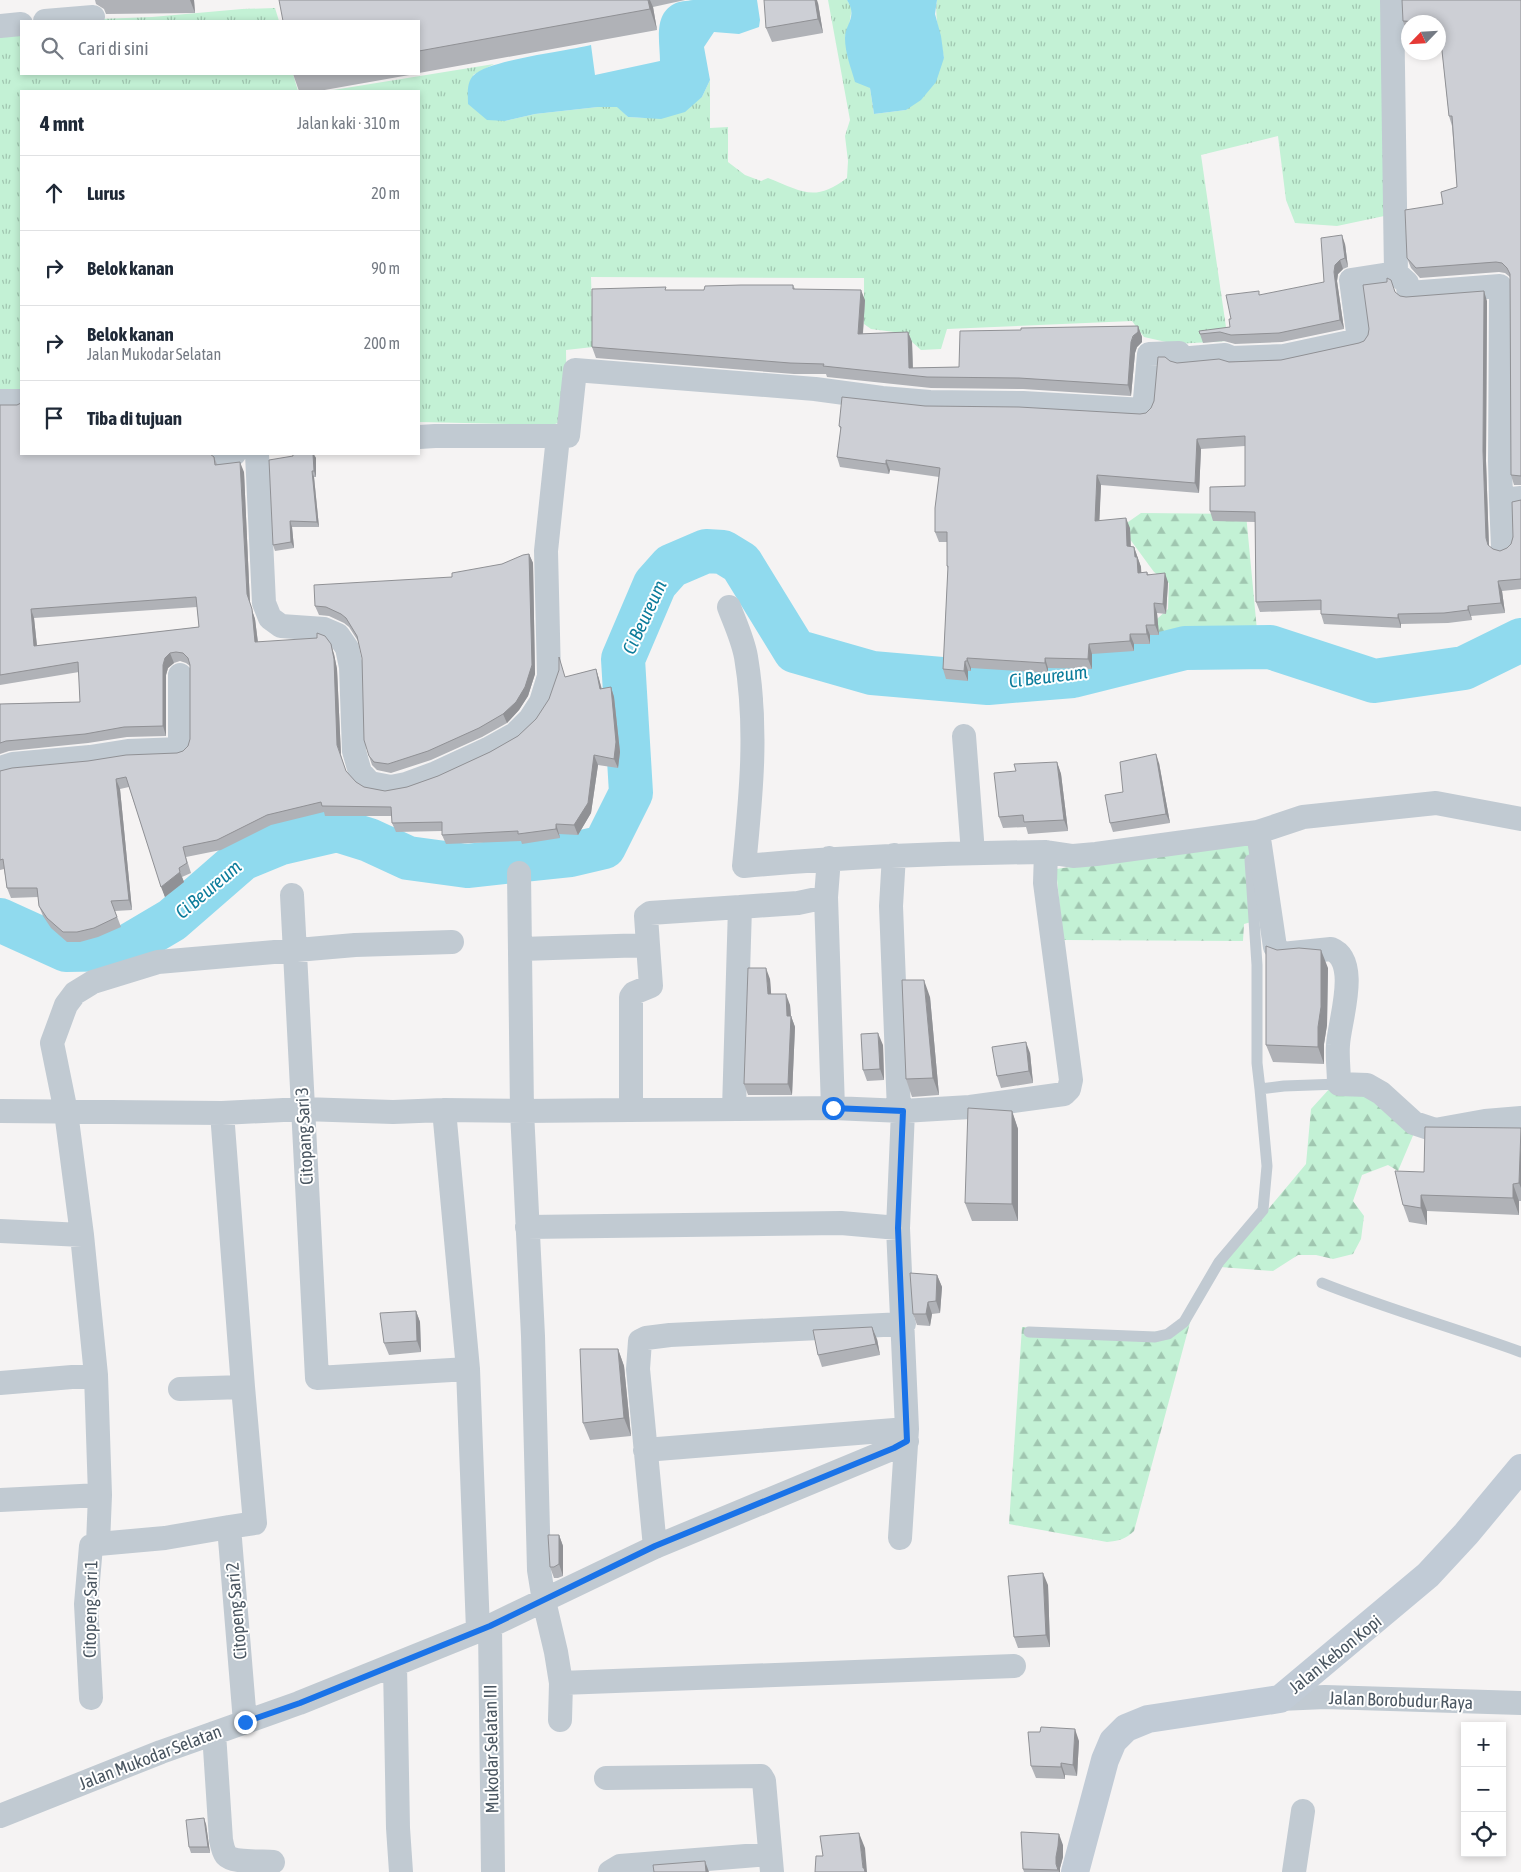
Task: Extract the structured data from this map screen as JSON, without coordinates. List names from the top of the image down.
{
  "streets": {
    "main road": ["Jalan Kebon Kopi"],
    "street": [
      "Citopang Sari 3",
      "Citopeng Sari 1",
      "Citopeng Sari 2",
      "Jalan Borobudur Raya",
      "Mukodar Selatan III",
      "Jalan Mukodar Selatan"
    ]
  },
  "crossings": [
    ["Citopang Sari 3", "Citopeng Sari 1"],
    ["Citopang Sari 3", "Mukodar Selatan III"],
    ["Citopeng Sari 2", "Jalan Mukodar Selatan"],
    ["Jalan Kebon Kopi", "Jalan Borobudur Raya"],
    ["Mukodar Selatan III", "Jalan Mukodar Selatan"]
  ],
  "water": ["Ci Beureum"],
  "north": "bottom left",
  "page": {
    "search": "Cari di sini",
    "heading": ["4 mnt", "Jalan kaki · 310 m"],
    "list": [
      ["Lurus", "20 m"],
      ["Belok kanan", "90 m"],
      ["Belok kanan", "Jalan Mukodar Selatan", "200 m"],
      "Tiba di tujuan"
    ],
    "map_buttons": ["+", "−"]
  }
}
